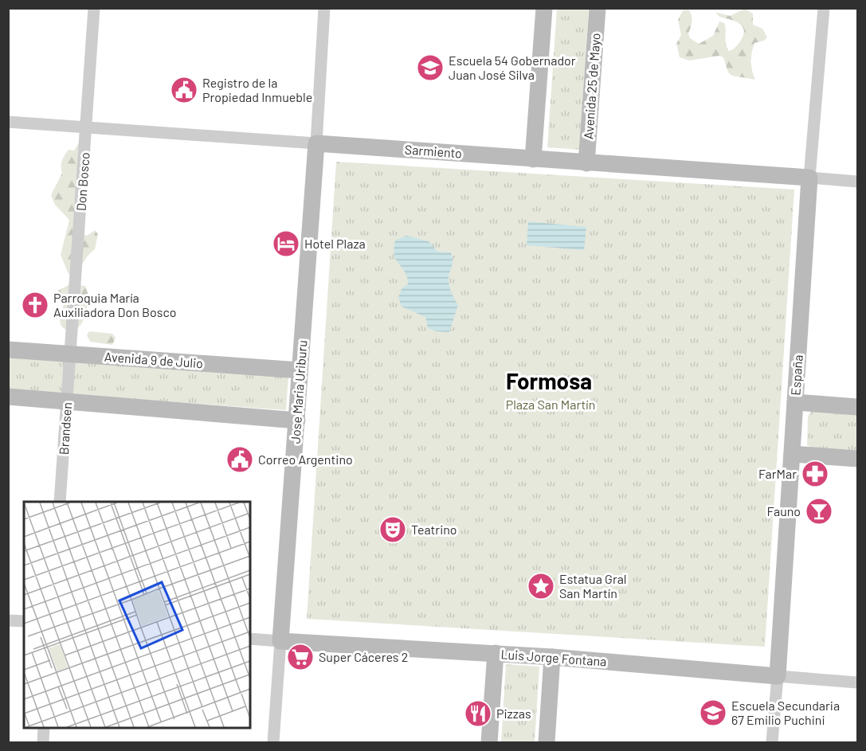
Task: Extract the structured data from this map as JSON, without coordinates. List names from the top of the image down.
{
  "streets": {
    "main road": [
      "Avenida 25 de Mayo",
      "Sarmiento",
      "Avenida 9 de Julio",
      "España",
      "Jose Maria Uriburu",
      "Luis Jorge Fontana"
    ],
    "street": ["Don Bosco", "Brandsen"]
  },
  "crossings": [
    ["Avenida 25 de Mayo", "Sarmiento"],
    ["Sarmiento", "Don Bosco"],
    ["Sarmiento", "España"],
    ["Sarmiento", "Jose Maria Uriburu"],
    ["Don Bosco", "Avenida 9 de Julio"],
    ["Don Bosco", "Brandsen"],
    ["Avenida 9 de Julio", "Jose Maria Uriburu"],
    ["Avenida 9 de Julio", "Brandsen"],
    ["España", "Luis Jorge Fontana"],
    ["Jose Maria Uriburu", "Luis Jorge Fontana"]
  ],
  "districts": ["Formosa"],
  "parks": ["Plaza San Martín"],
  "places": {
    "school or university": ["Escuela 54 Gobernador Juan José Silva", "Escuela Secundaria 67 Emilio Puchini"],
    "public building": ["Registro de la Propiedad Inmueble", "Correo Argentino"],
    "hotel": ["Hotel Plaza"],
    "church": ["Parroquia María Auxiliadora Don Bosco"],
    "pharmacy": ["FarMar"],
    "bar": ["Fauno"],
    "theatre": ["Teatrino"],
    "place": ["Estatua Gral San Martín"],
    "supermarket": ["Super Cáceres 2"],
    "restaurant": ["Pizzas"]
  }
}
